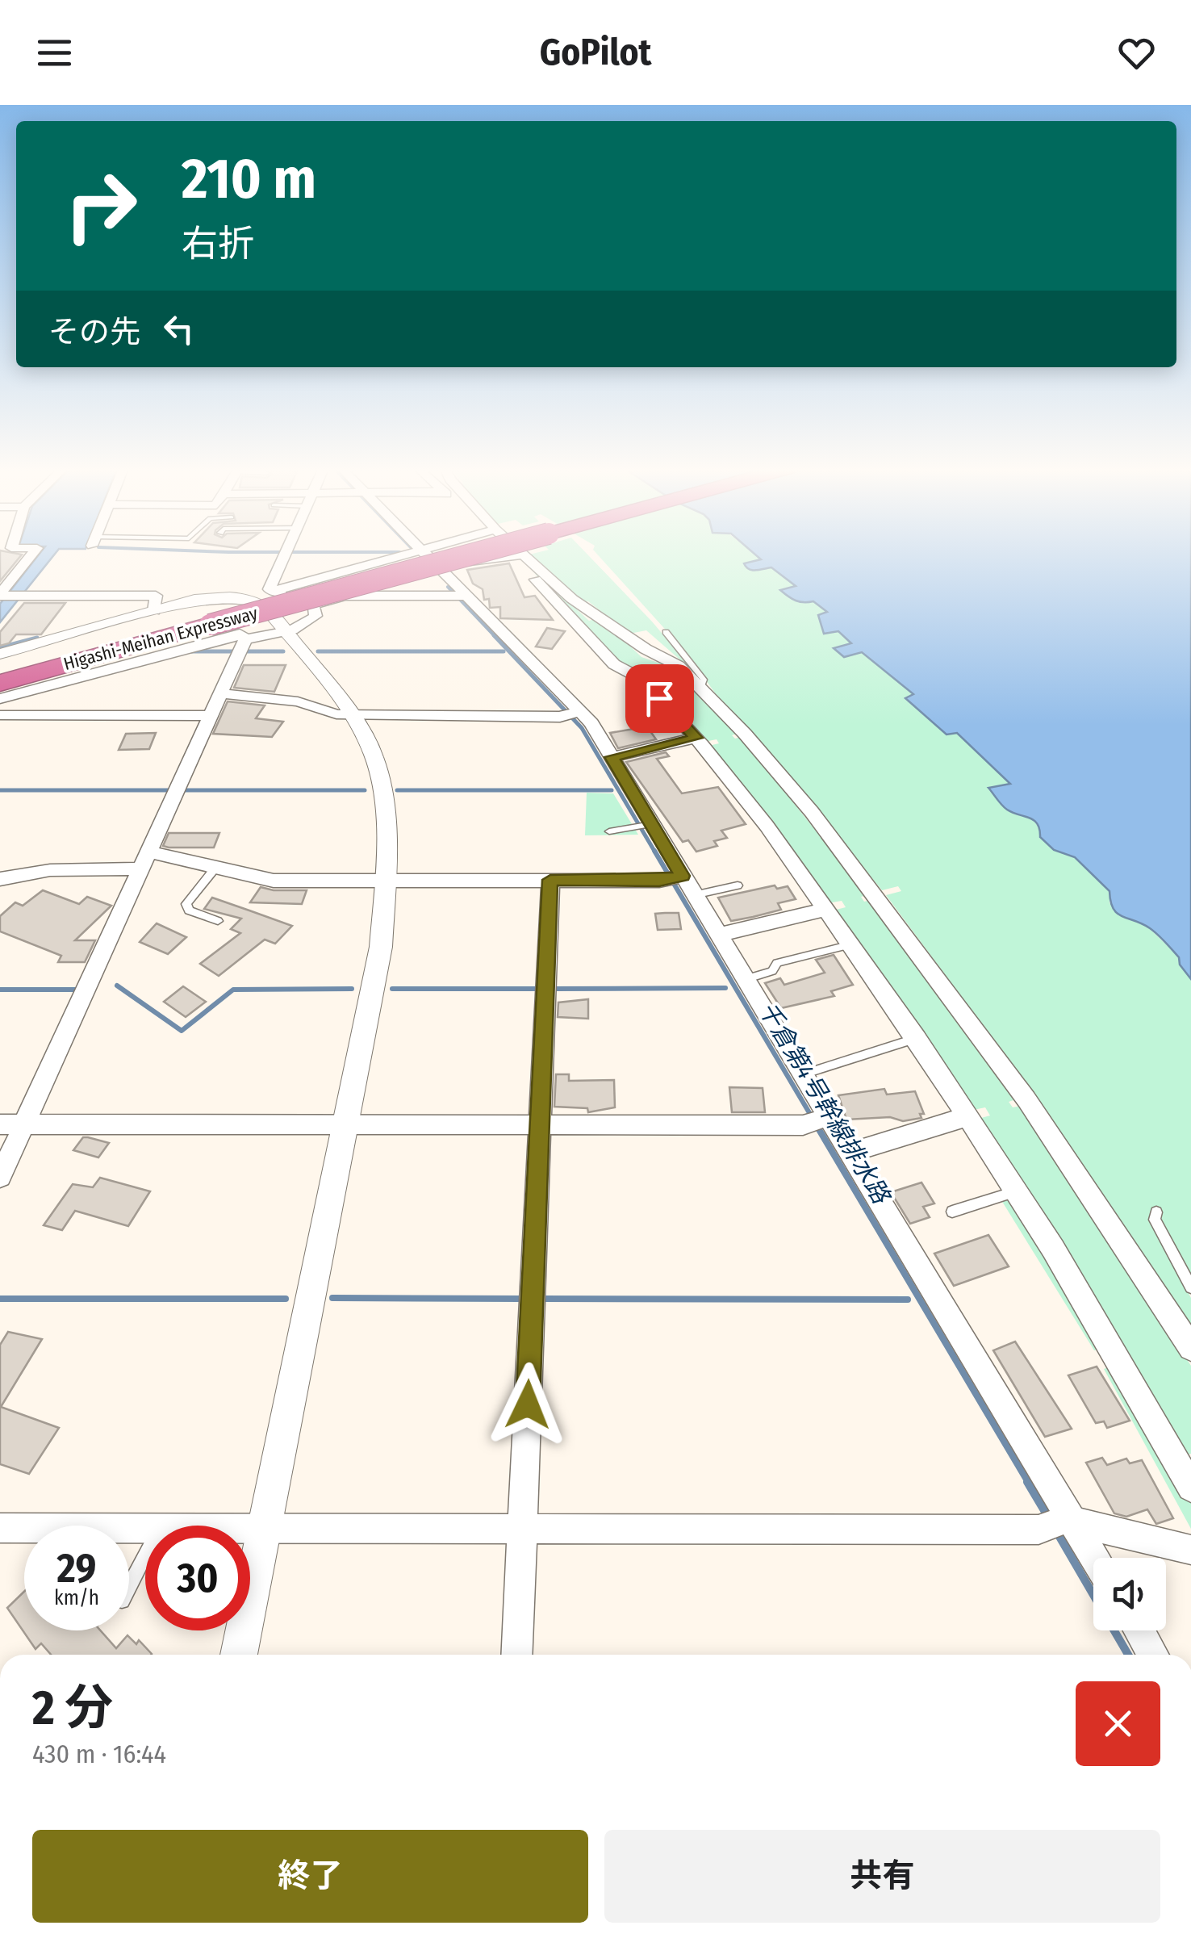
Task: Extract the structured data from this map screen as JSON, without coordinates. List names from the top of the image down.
{
  "streets": {
    "highway": ["Higashi-Meihan Expressway"]
  },
  "water": ["千倉第4号幹線排水路"],
  "page": {
    "header": "GoPilot",
    "turn": ["210 m", "右折"],
    "then": "その先",
    "speed": "29 km/h",
    "limit": "30",
    "heading": ["2 分", "430 m · 16:44"],
    "buttons": ["終了", "共有"]
  }
}
